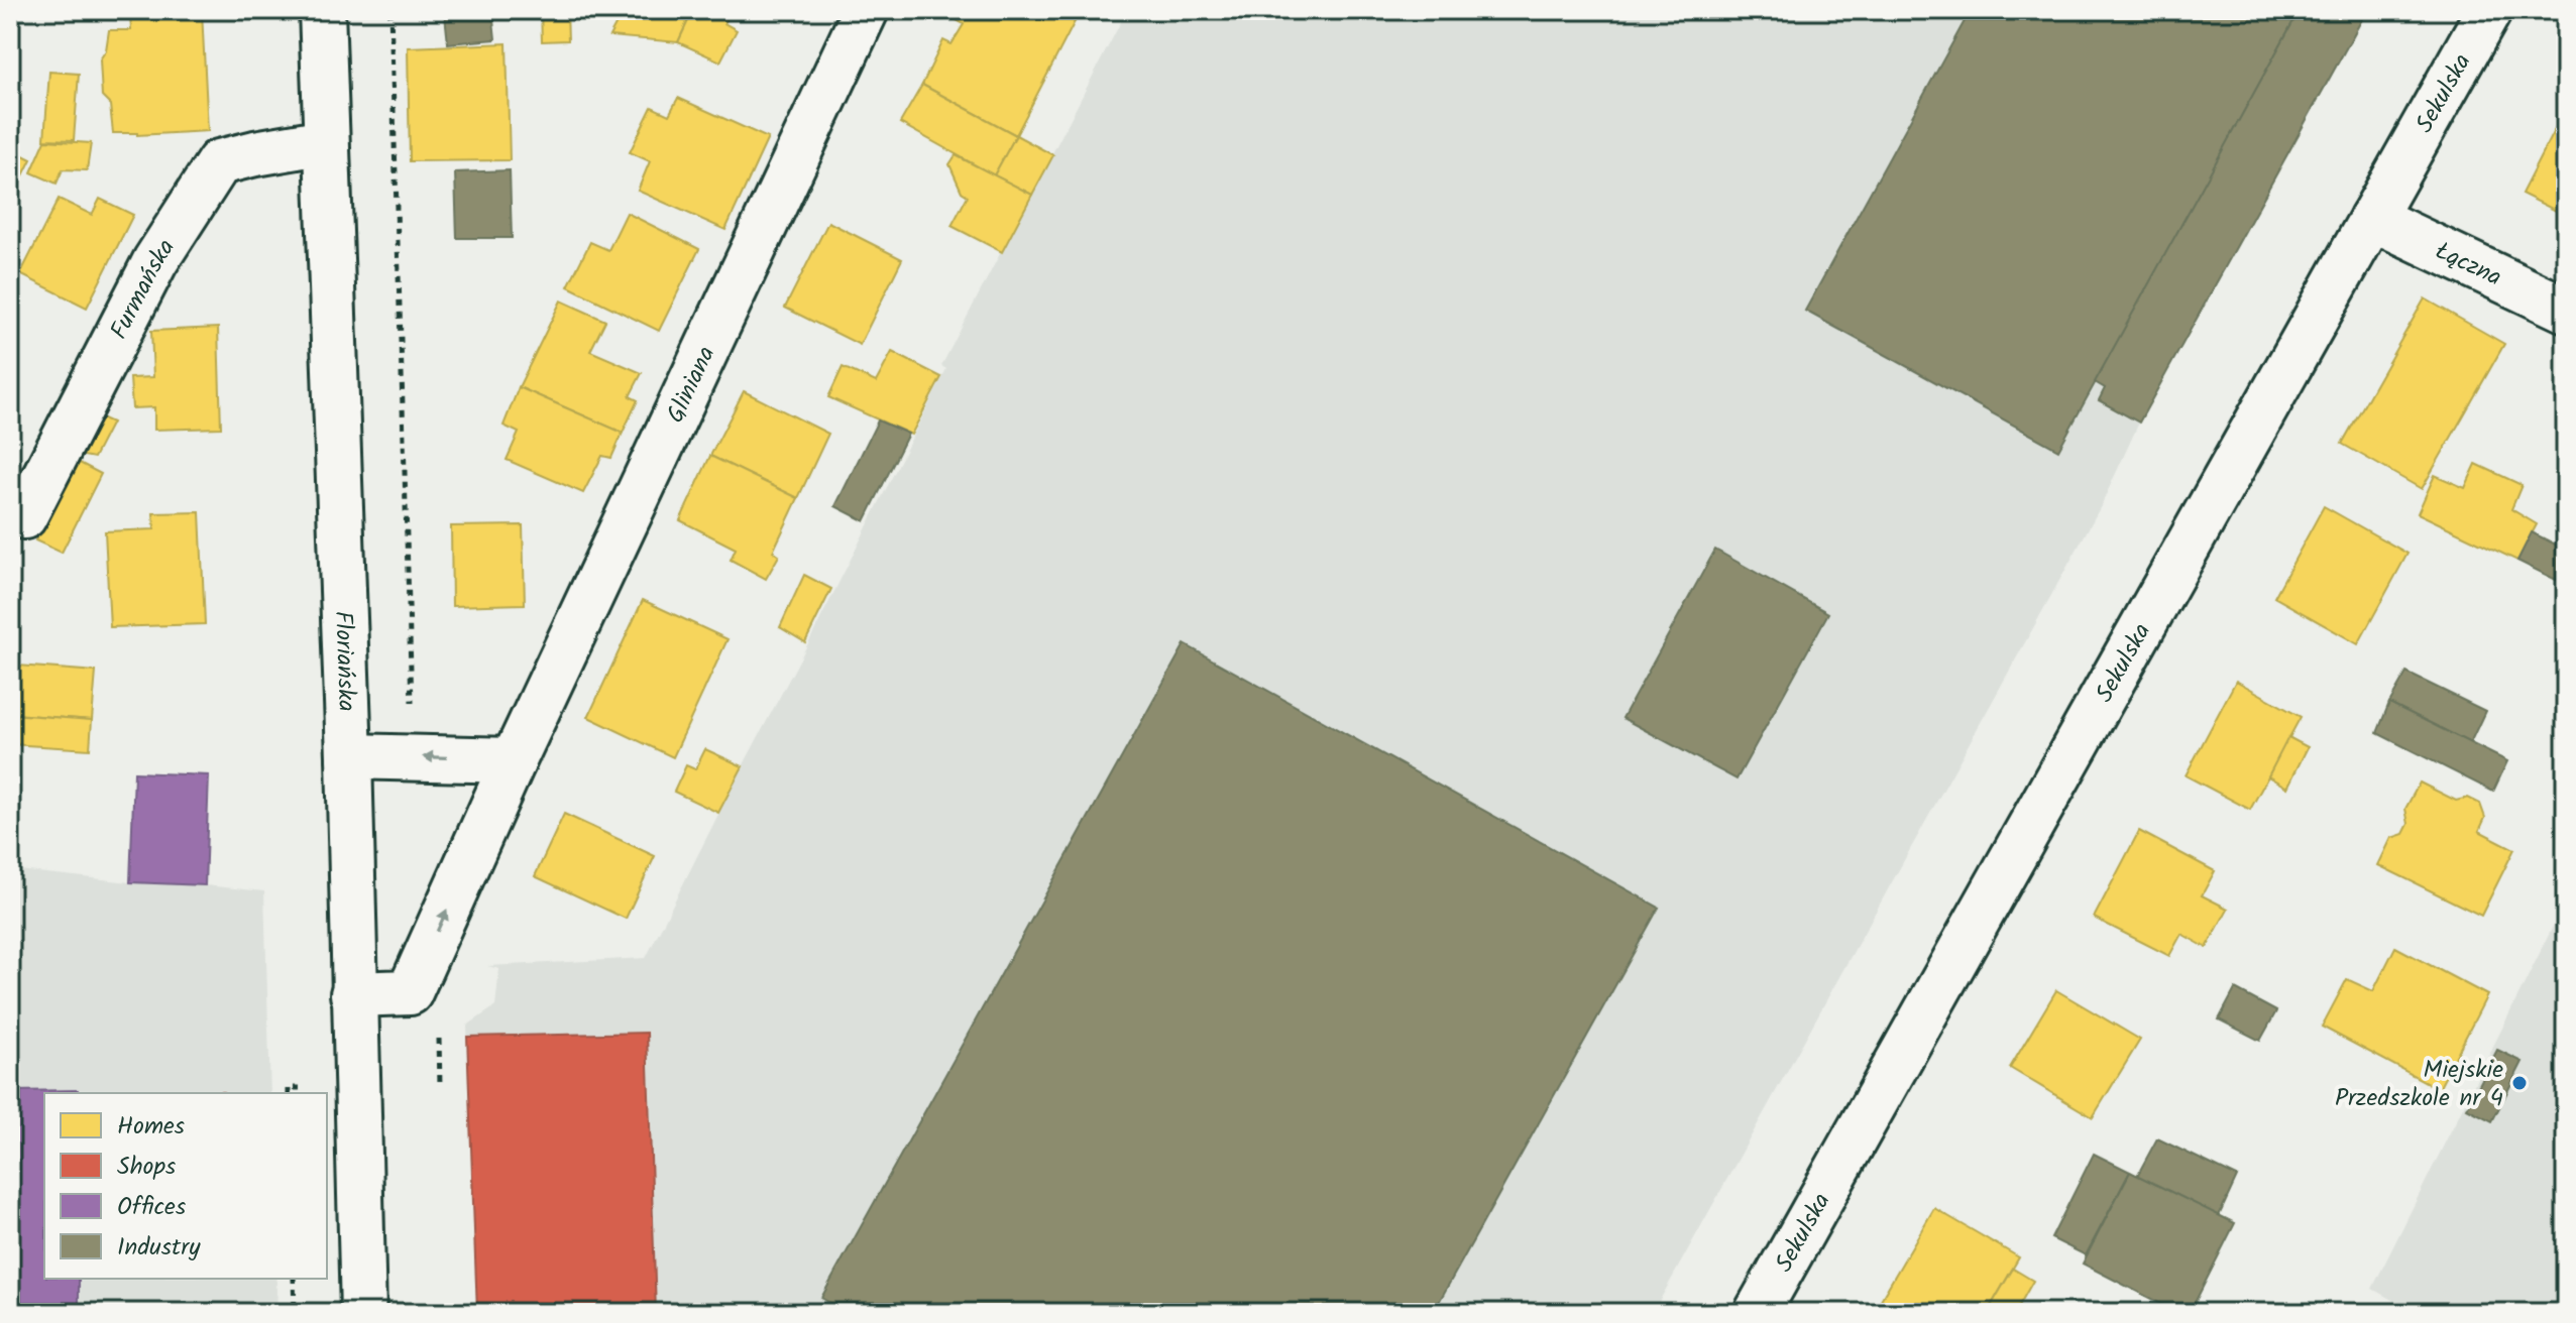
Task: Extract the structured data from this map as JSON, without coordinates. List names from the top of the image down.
{
  "streets": {
    "street": [
      "Sekulska",
      "Łączna",
      "Furmańska",
      "Gliniana",
      "Floriańska"
    ]
  },
  "crossings": [
    ["Sekulska", "Łączna"],
    ["Furmańska", "Floriańska"],
    ["Gliniana", "Floriańska"]
  ],
  "places": ["Miejskie Przedszkole nr 4"],
  "legend": [
    "Homes",
    "Shops",
    "Offices",
    "Industry"
  ]
}
